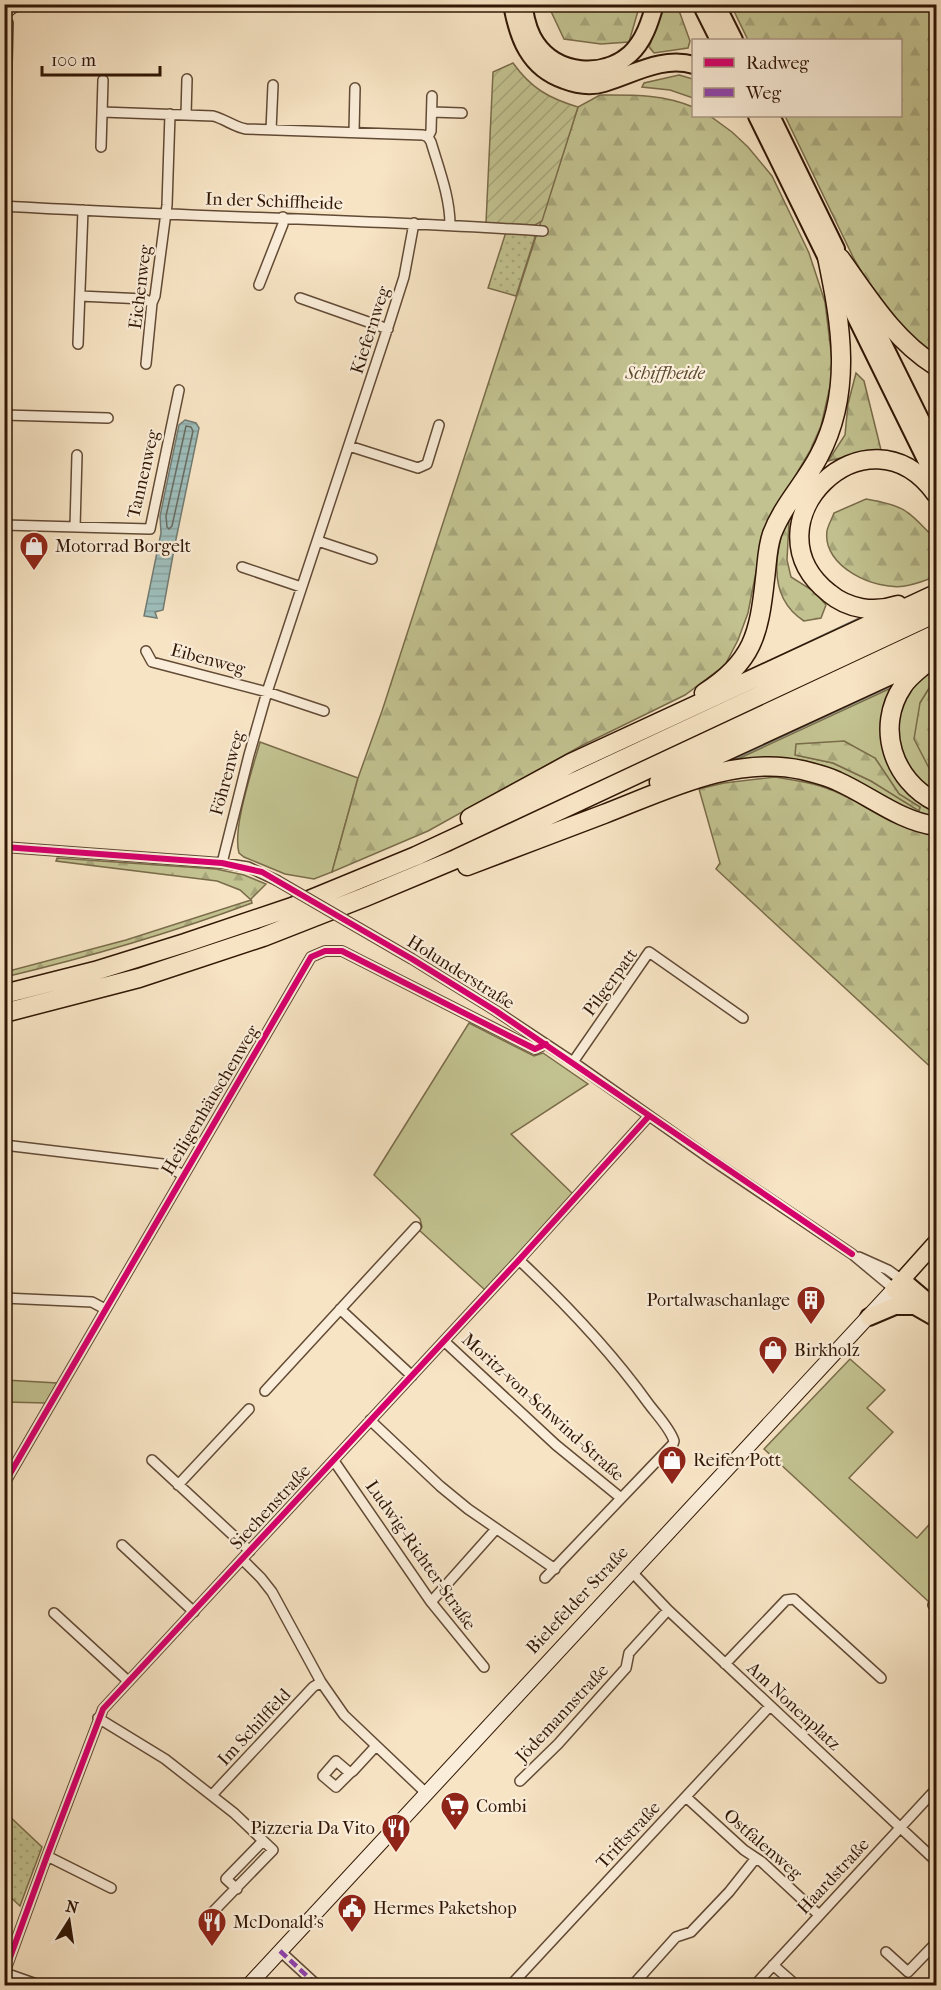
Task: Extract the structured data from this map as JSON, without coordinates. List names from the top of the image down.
{
  "streets": {
    "main road": ["Bielefelder Straße"],
    "street": [
      "In der Schiffheide",
      "Eichenweg",
      "Kiefernweg",
      "Tannenweg",
      "Eibenweg",
      "Föhrenweg",
      "Holunderstraße",
      "Pilgerpatt",
      "Heiligenhäuschenweg",
      "Moritz-von-Schwind-Straße",
      "Siechenstraße",
      "Ludwig-Richter-Straße",
      "Am Nonenplatz",
      "Jödemannstraße",
      "Im Schilffeld",
      "Triftstraße",
      "Ostfalenweg",
      "Haardstraße"
    ]
  },
  "crossings": [
    ["In der Schiffheide", "Eichenweg"],
    ["In der Schiffheide", "Kiefernweg"],
    ["Kiefernweg", "Föhrenweg"],
    ["Eibenweg", "Föhrenweg"],
    ["Föhrenweg", "Holunderstraße"],
    ["Holunderstraße", "Pilgerpatt"],
    ["Holunderstraße", "Heiligenhäuschenweg"],
    ["Holunderstraße", "Siechenstraße"],
    ["Holunderstraße", "Bielefelder Straße"],
    ["Moritz-von-Schwind-Straße", "Siechenstraße"],
    ["Siechenstraße", "Ludwig-Richter-Straße"],
    ["Bielefelder Straße", "Am Nonenplatz"],
    ["Am Nonenplatz", "Jödemannstraße"],
    ["Am Nonenplatz", "Triftstraße"],
    ["Am Nonenplatz", "Haardstraße"],
    ["Triftstraße", "Ostfalenweg"],
    ["Ostfalenweg", "Haardstraße"]
  ],
  "parks": ["Schiffheide"],
  "places": {
    "shop": ["Motorrad Borgelt", "Birkholz", "Reifen Pott"],
    "building": ["Portalwaschanlage"],
    "supermarket": ["Combi"],
    "restaurant": ["Pizzeria Da Vito", "McDonald's"],
    "public building": ["Hermes Paketshop"]
  },
  "legend": ["Radweg", "Weg"],
  "scale_bar": "100 m",
  "north": "top"
}
